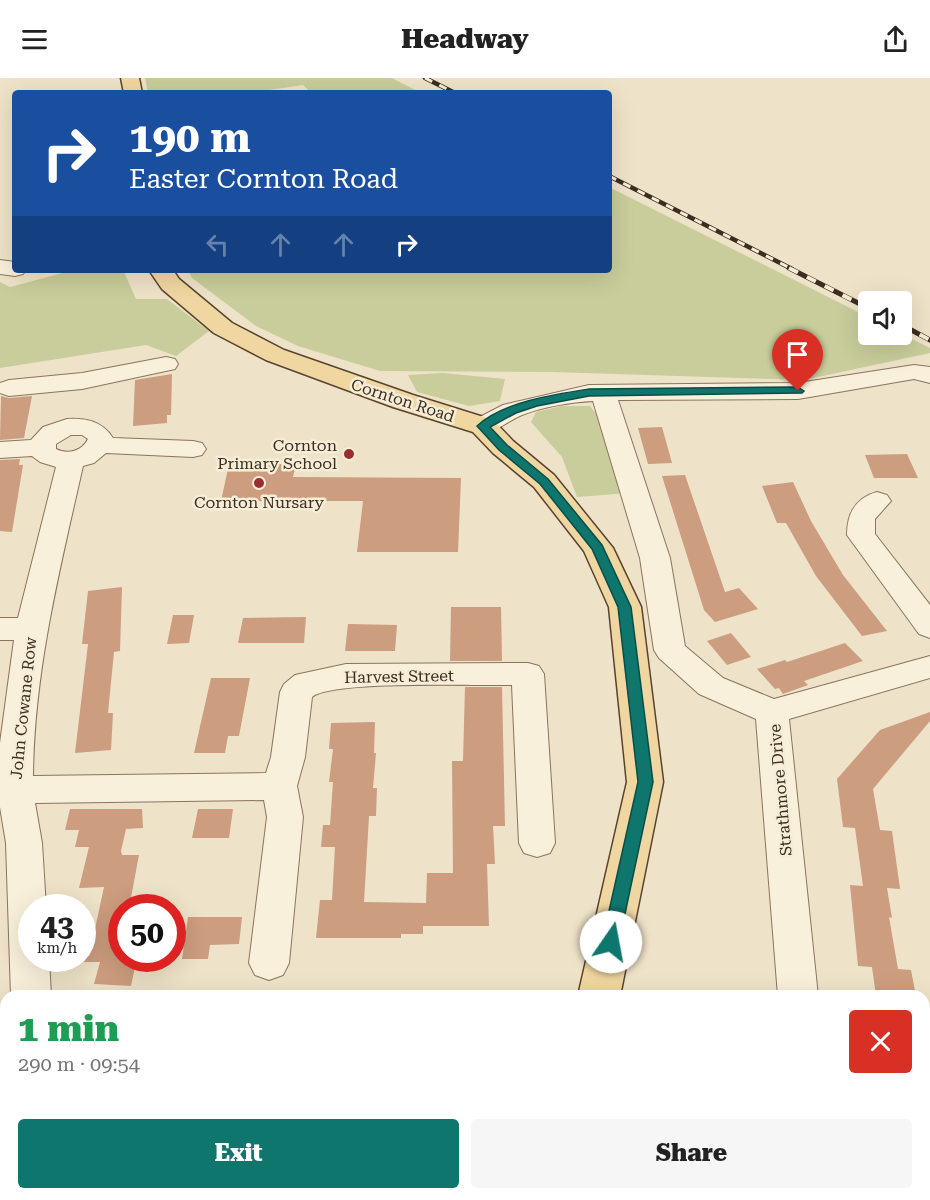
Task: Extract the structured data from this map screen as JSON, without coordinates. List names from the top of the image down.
{
  "streets": {
    "main road": ["Cornton Road"],
    "street": ["Harvest Street", "John Cowane Row", "Strathmore Drive"]
  },
  "places": ["Cornton Primary School", "Cornton Nursary"],
  "page": {
    "header": "Headway",
    "turn": ["190 m", "Easter Cornton Road"],
    "speed": "43 km/h",
    "limit": "50",
    "heading": ["1 min", "290 m · 09:54"],
    "buttons": ["Exit", "Share"]
  }
}
